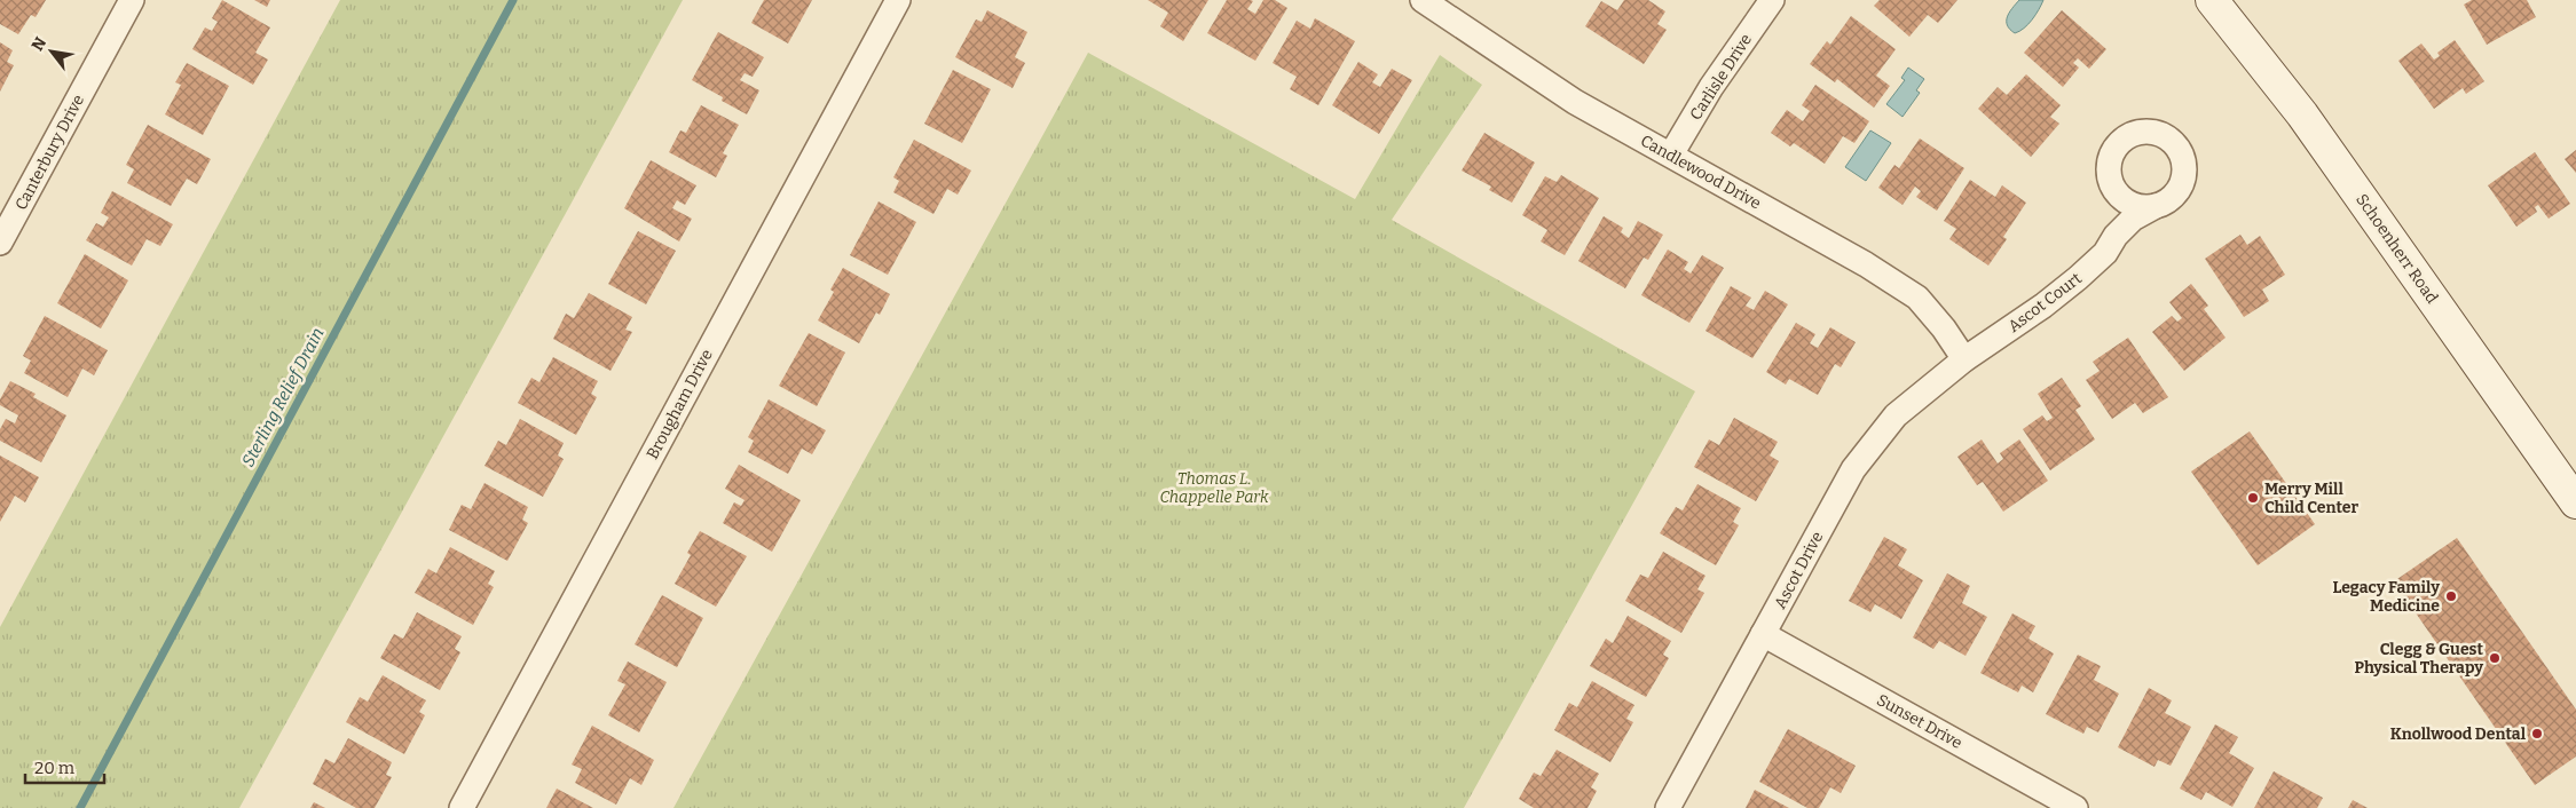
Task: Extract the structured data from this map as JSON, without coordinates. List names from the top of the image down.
{
  "streets": {
    "main road": ["Schoenherr Road"],
    "street": [
      "Carlisle Drive",
      "Canterbury Drive",
      "Candlewood Drive",
      "Ascot Court",
      "Brougham Drive",
      "Ascot Drive",
      "Sunset Drive"
    ]
  },
  "crossings": [
    ["Carlisle Drive", "Candlewood Drive"],
    ["Candlewood Drive", "Ascot Court"],
    ["Candlewood Drive", "Ascot Drive"],
    ["Ascot Court", "Ascot Drive"],
    ["Ascot Drive", "Sunset Drive"]
  ],
  "water": ["Sterling Relief Drain"],
  "parks": ["Thomas L. Chappelle Park"],
  "places": [
    "Merry Mill Child Center",
    "Legacy Family Medicine",
    "Clegg & Guest Physical Therapy",
    "Knollwood Dental"
  ],
  "scale_bar": "20 m",
  "north": "top left"
}
